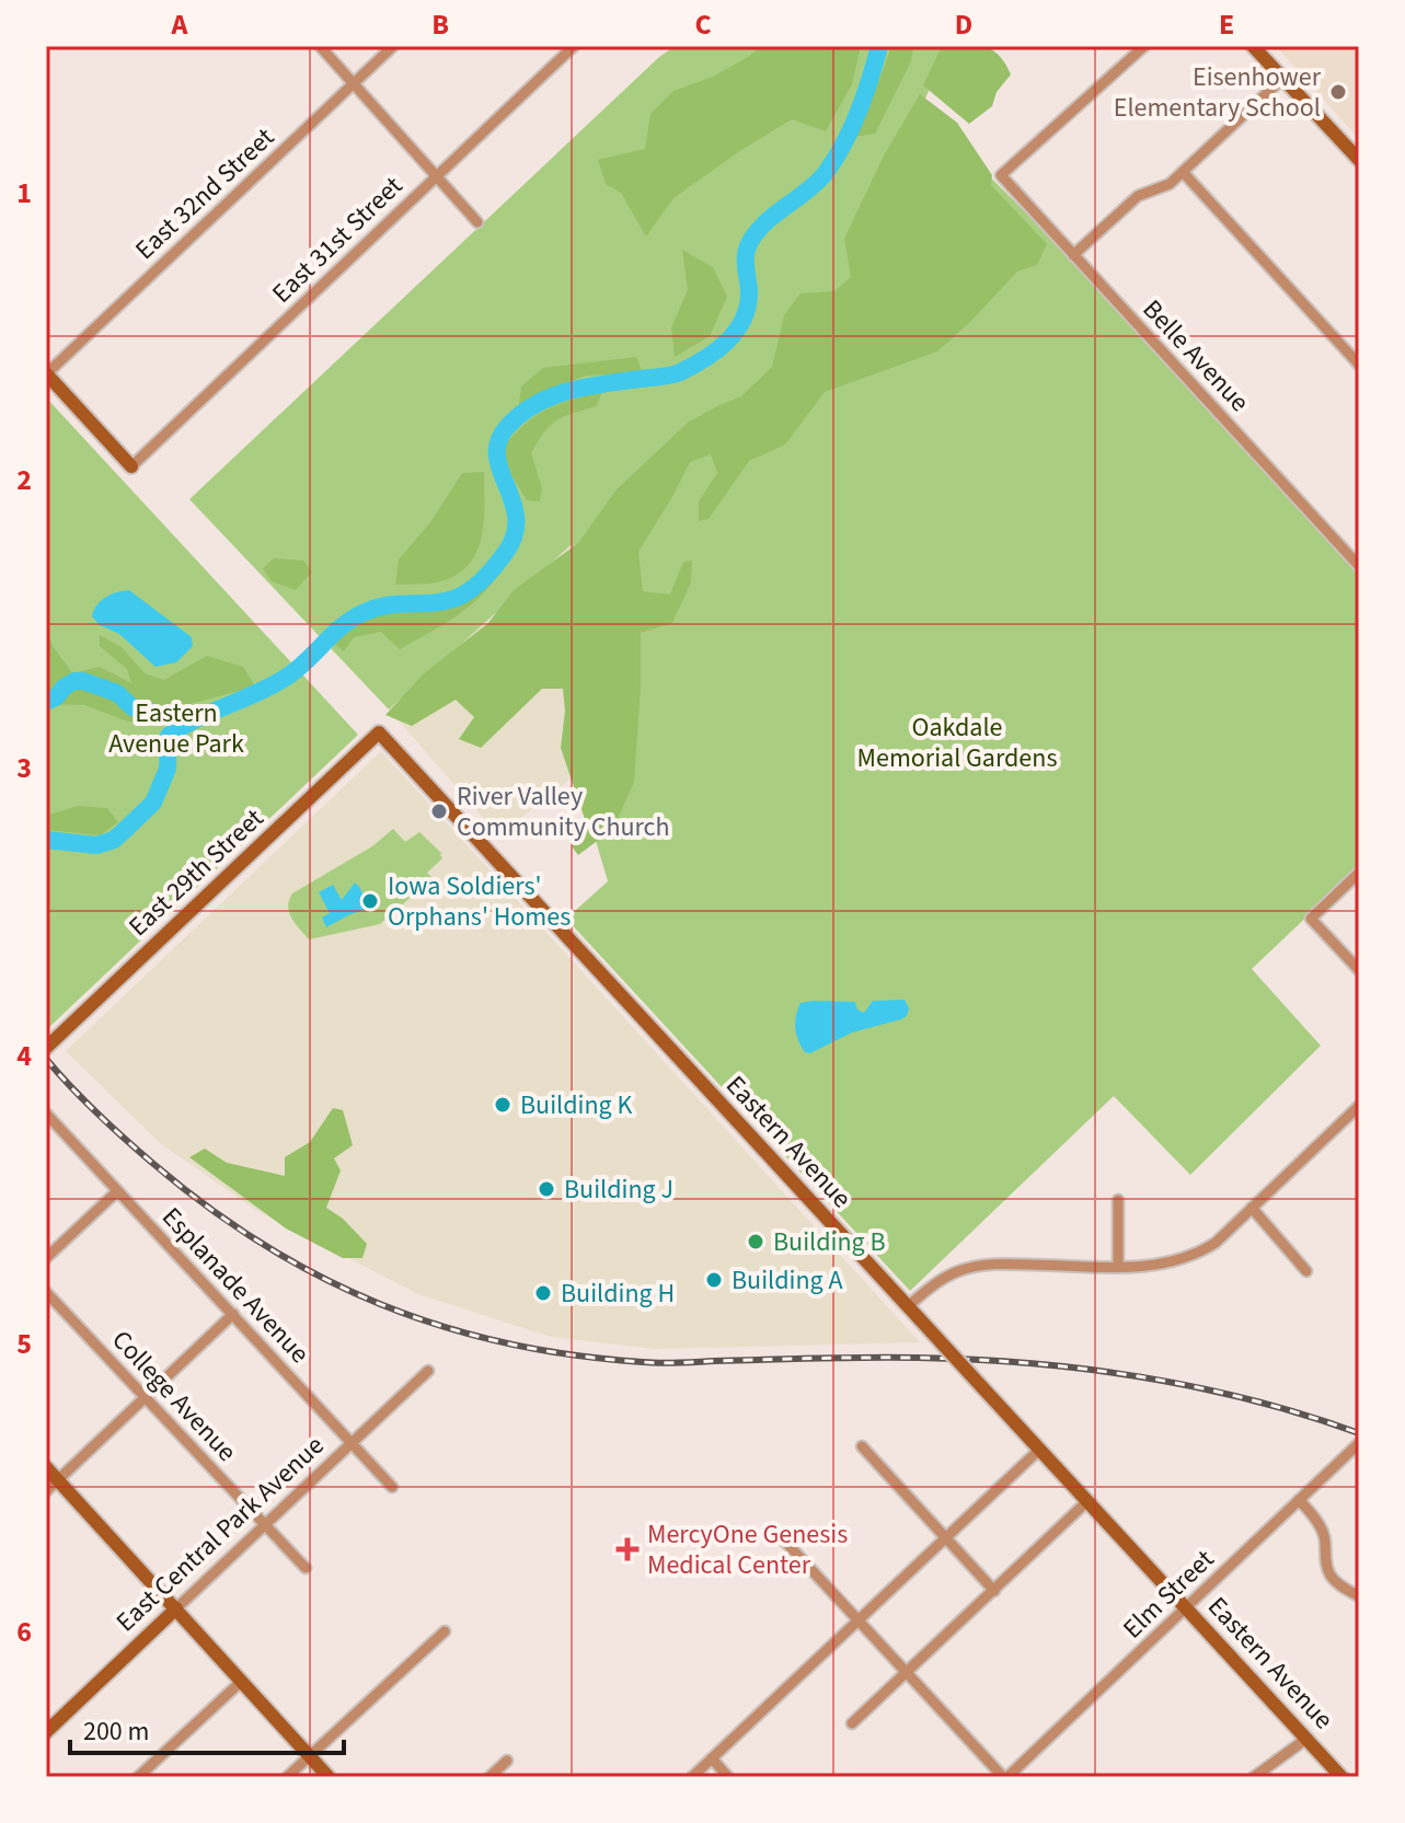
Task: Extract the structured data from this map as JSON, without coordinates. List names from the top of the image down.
{
  "streets": {
    "street": [
      "East 32nd Street",
      "East 31st Street",
      "Belle Avenue",
      "East 29th Street",
      "Eastern Avenue",
      "Esplanade Avenue",
      "College Avenue",
      "East Central Park Avenue",
      "Elm Street"
    ]
  },
  "crossings": [
    ["East 29th Street", "Eastern Avenue"],
    ["Eastern Avenue", "Elm Street"],
    ["Esplanade Avenue", "East Central Park Avenue"],
    ["College Avenue", "East Central Park Avenue"]
  ],
  "parks": ["Eastern Avenue Park", "Oakdale Memorial Gardens"],
  "places": {
    "other": [
      "Eisenhower Elementary School",
      "River Valley Community Church",
      "Iowa Soldiers' Orphans' Homes",
      "Building K",
      "Building J",
      "Building B",
      "Building A",
      "Building H"
    ],
    "health": ["MercyOne Genesis Medical Center"]
  },
  "scale_bar": "200 m",
  "grid": {
    "columns": [
      "A",
      "B",
      "C",
      "D",
      "E"
    ],
    "rows": [
      "1",
      "2",
      "3",
      "4",
      "5",
      "6"
    ]
  }
}
